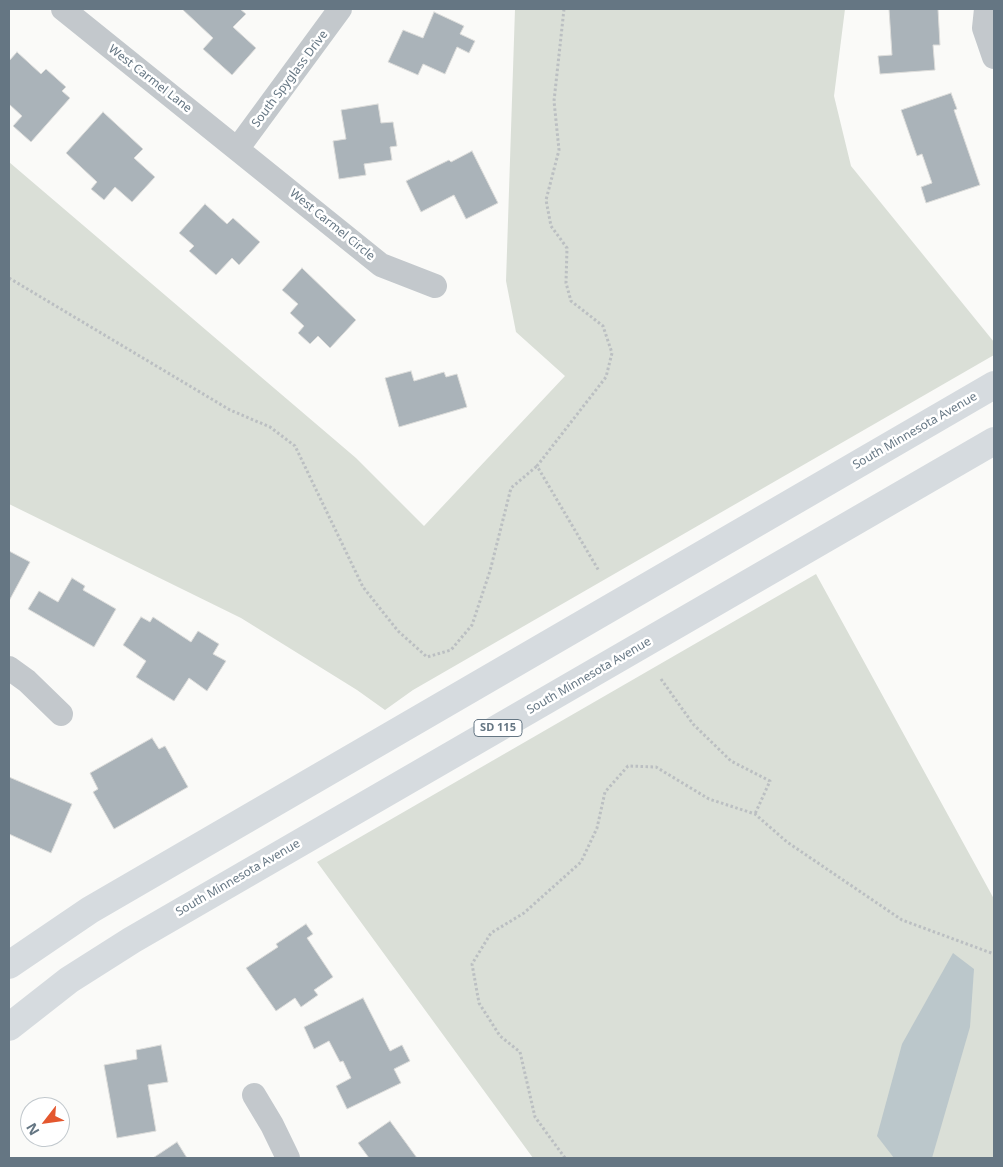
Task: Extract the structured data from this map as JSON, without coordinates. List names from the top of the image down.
{
  "streets": {
    "main road": ["South Minnesota Avenue", "SD 115"],
    "street": ["West Carmel Lane", "South Spyglass Drive", "West Carmel Circle"]
  },
  "crossings": [
    ["West Carmel Lane", "South Spyglass Drive"],
    ["West Carmel Lane", "West Carmel Circle"],
    ["South Spyglass Drive", "West Carmel Circle"]
  ],
  "north": "bottom left"
}
